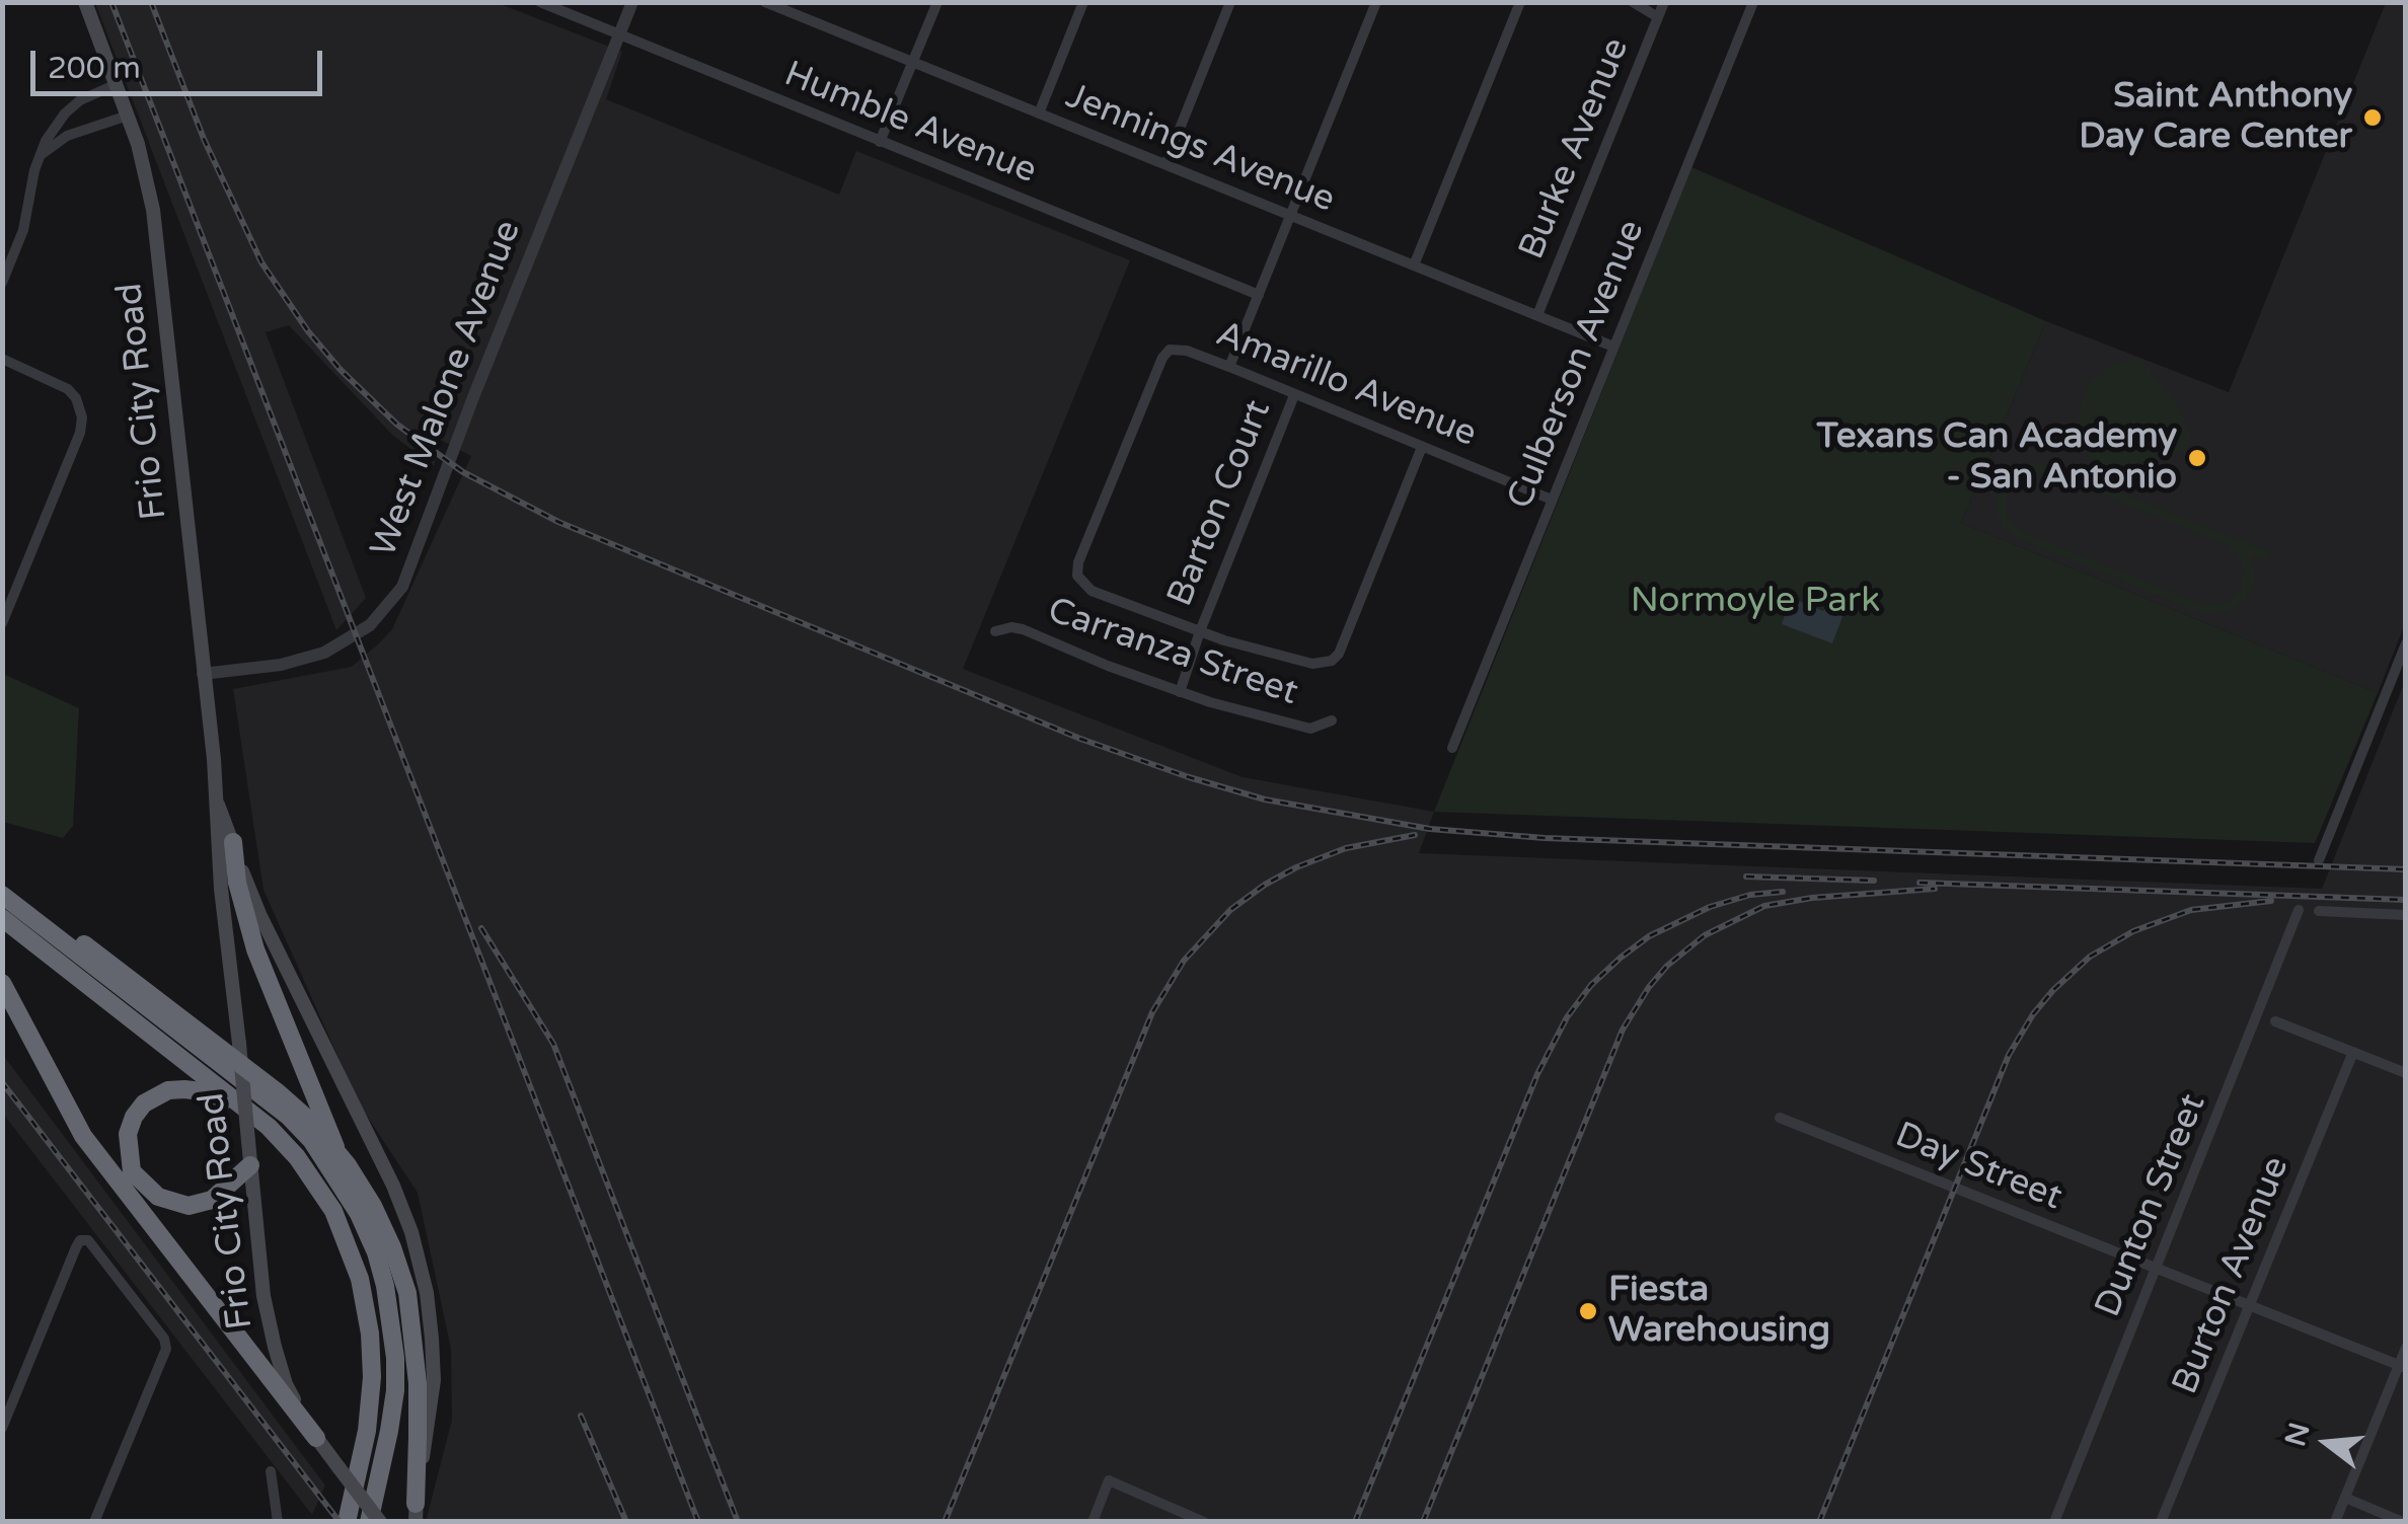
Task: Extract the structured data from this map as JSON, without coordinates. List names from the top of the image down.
{
  "streets": {
    "main road": ["Frio City Road"],
    "street": [
      "Humble Avenue",
      "Jennings Avenue",
      "Burke Avenue",
      "Culberson Avenue",
      "Amarillo Avenue",
      "West Malone Avenue",
      "Barton Court",
      "Carranza Street",
      "Day Street",
      "Dunton Street",
      "Burton Avenue"
    ]
  },
  "crossings": [
    ["Humble Avenue", "West Malone Avenue"],
    ["Jennings Avenue", "Burke Avenue"],
    ["Jennings Avenue", "Culberson Avenue"],
    ["Culberson Avenue", "Amarillo Avenue"],
    ["Amarillo Avenue", "Barton Court"],
    ["West Malone Avenue", "Frio City Road"],
    ["Barton Court", "Carranza Street"],
    ["Day Street", "Dunton Street"],
    ["Day Street", "Burton Avenue"]
  ],
  "parks": ["Normoyle Park"],
  "places": ["Saint Anthony Day Care Center", "Texans Can Academy - San Antonio", "Fiesta Warehousing"],
  "scale_bar": "200 m",
  "north": "left"
}
